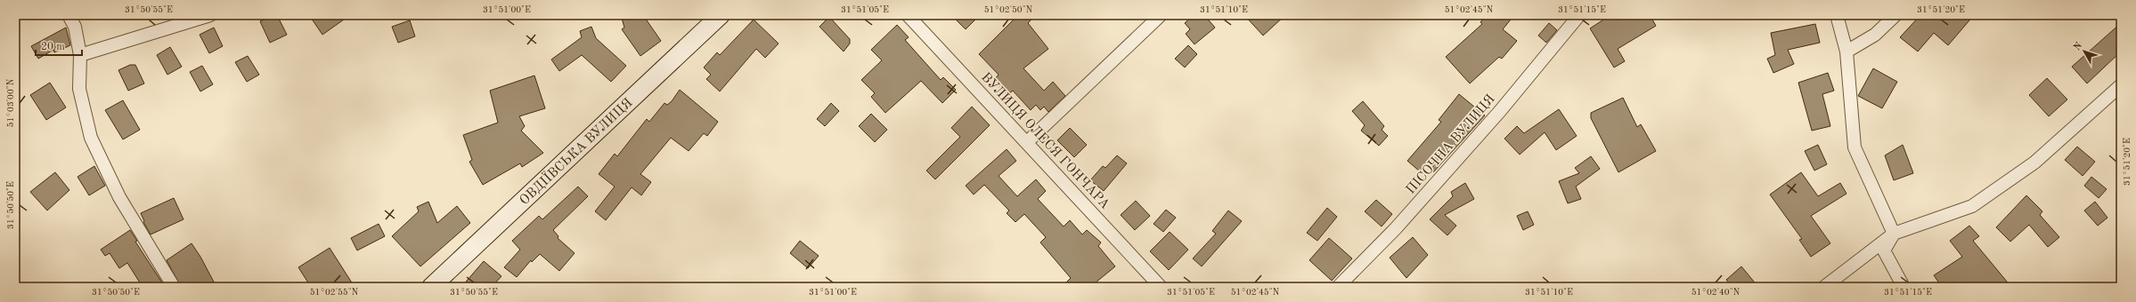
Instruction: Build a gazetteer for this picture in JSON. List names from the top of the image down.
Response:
{
  "streets": {
    "main road": ["ОВДІЇВСЬКА ВУЛИЦЯ"],
    "street": ["ВУЛИЦЯ ОЛЕСЯ ГОНЧАРА", "ПІСОЧНА ВУЛИЦЯ"]
  },
  "scale_bar": "20 m",
  "north": "top left",
  "coordinates": [
    "31°50'55\"E",
    "31°51'00\"E",
    "31°51'05\"E",
    "51°02'50\"N",
    "31°51'10\"E",
    "51°02'45\"N",
    "31°51'15\"E",
    "31°51'20\"E",
    "51°03'00\"N",
    "31°50'50\"E",
    "51°02'55\"N",
    "51°02'40\"N"
  ]
}
